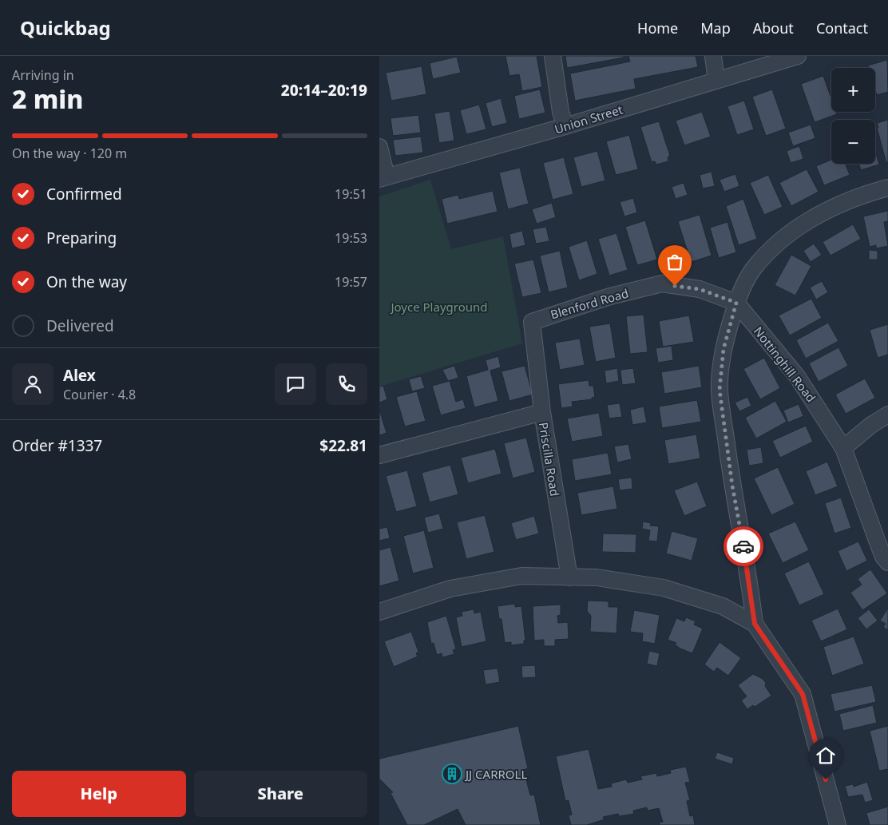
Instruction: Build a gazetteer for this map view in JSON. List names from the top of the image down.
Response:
{
  "streets": {
    "street": [
      "Union Street",
      "Blenford Road",
      "Nottinghill Road",
      "Priscilla Road"
    ]
  },
  "crossings": [
    ["Blenford Road", "Nottinghill Road"],
    ["Blenford Road", "Priscilla Road"]
  ],
  "parks": ["Joyce Playground"],
  "places": {
    "building": ["JJ CARROLL"]
  },
  "page": {
    "header": "Quickbag",
    "nav": [
      "Home",
      "Map",
      "About",
      "Contact"
    ],
    "heading": ["2 min", "Arriving in", "20:14–20:19"],
    "panel": [
      "Alex",
      "Courier · 4.8",
      "Order #1337",
      "$22.81"
    ],
    "map_buttons": ["+", "−"],
    "bar": "On the way · 120 m",
    "list": [
      ["Confirmed", "19:51"],
      ["Preparing", "19:53"],
      ["On the way", "19:57"],
      "Delivered"
    ],
    "buttons": ["Help", "Share"]
  }
}
